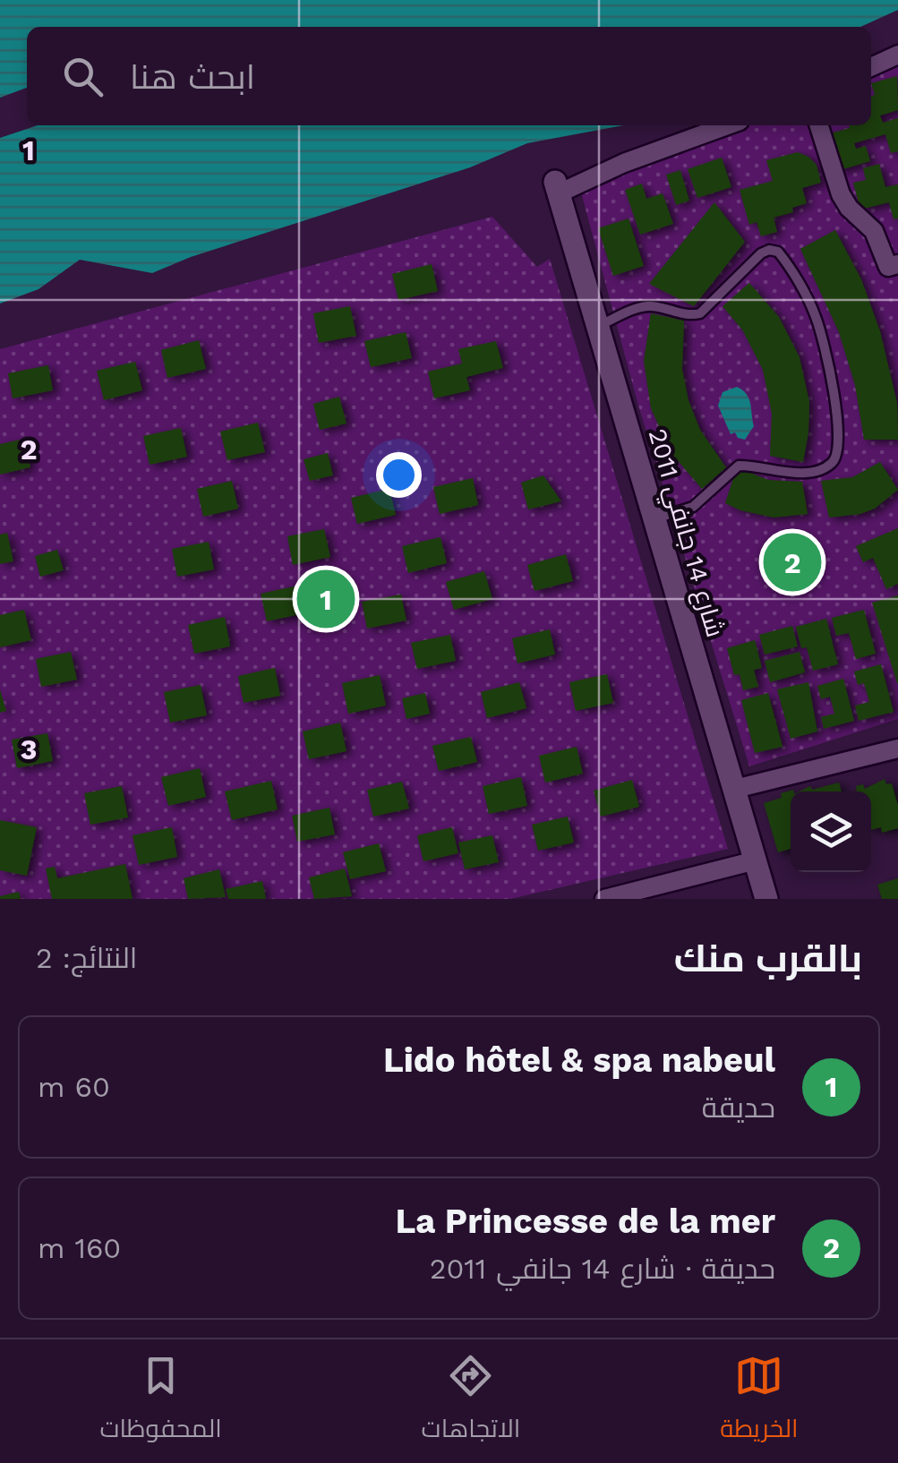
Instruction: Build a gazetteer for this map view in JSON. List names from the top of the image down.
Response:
{
  "streets": {
    "street": ["شارع 14 جانفي 2011"]
  },
  "page": {
    "search": "ابحث هنا",
    "pins": ["2", "1"],
    "heading": ["بالقرب منك", "النتائج: 2"],
    "list": [
      {
        "mark": "1",
        "name": "Lido hôtel & spa nabeul",
        "note": "حديقة",
        "value": "60 m"
      },
      {
        "mark": "2",
        "name": "La Princesse de la mer",
        "note": "حديقة · شارع 14 جانفي 2011",
        "value": "160 m"
      }
    ],
    "nav": ["الخريطة", "الاتجاهات", "المحفوظات"]
  },
  "grid": {
    "rows": ["1", "2", "3"]
  }
}
